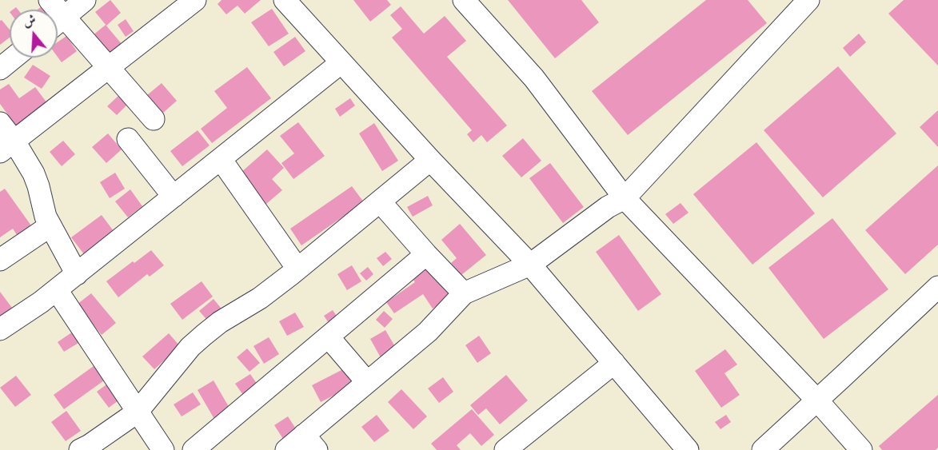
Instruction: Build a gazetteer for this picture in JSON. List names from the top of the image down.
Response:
{
  "north": "top"
}
